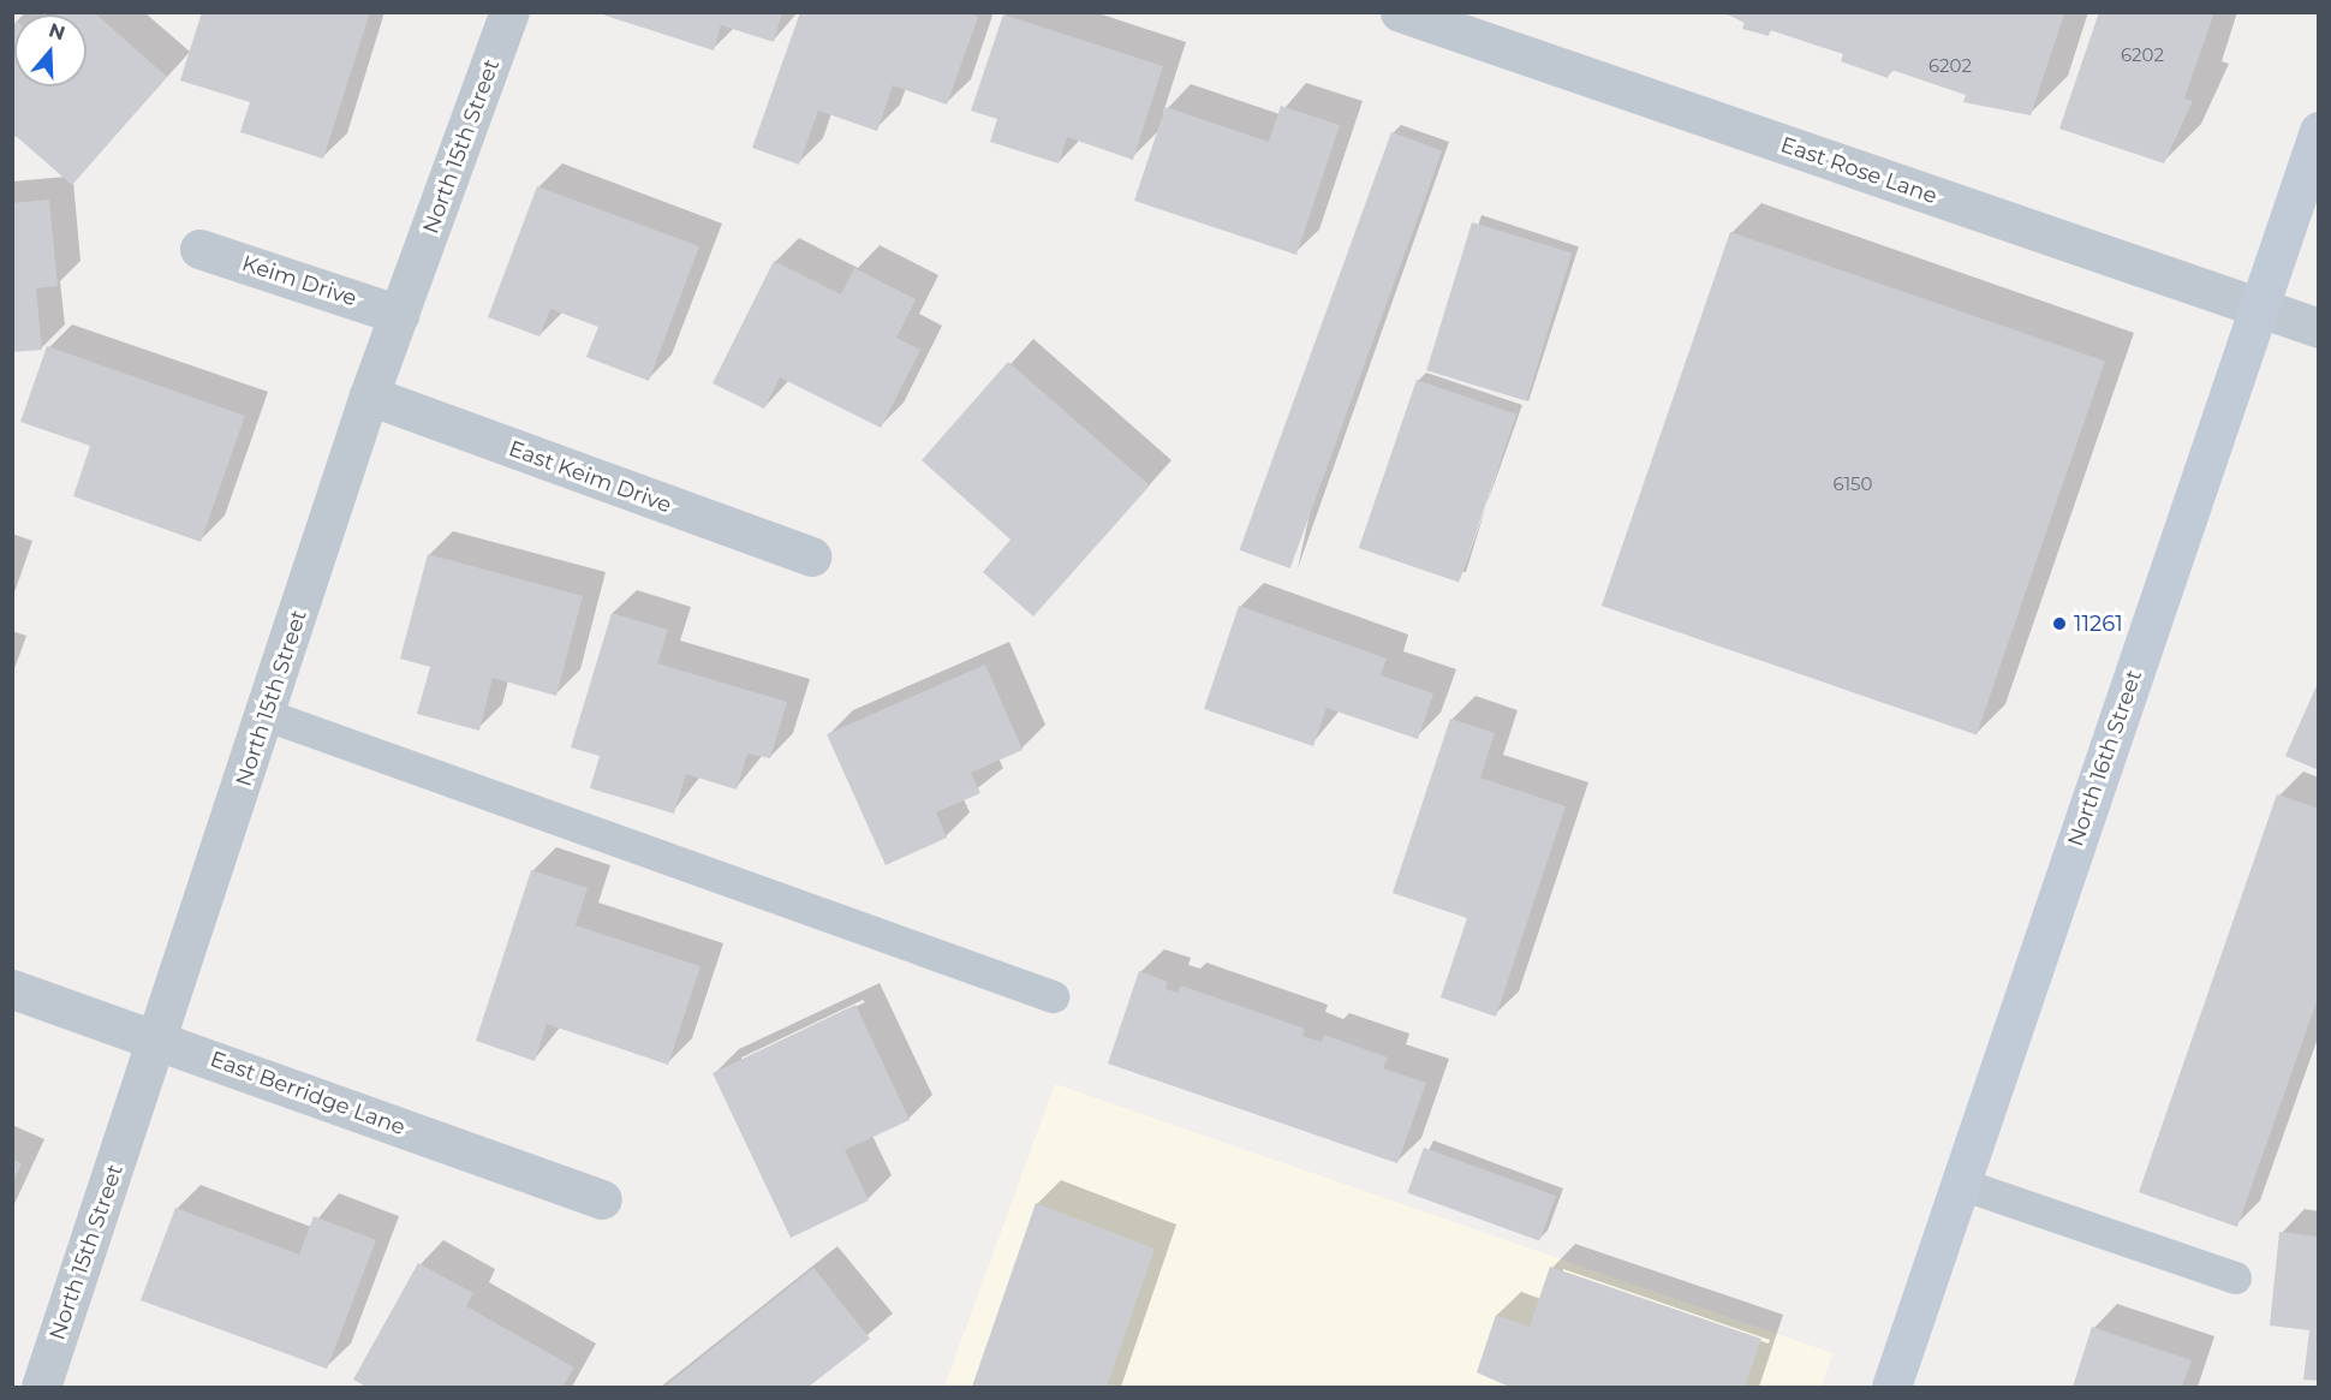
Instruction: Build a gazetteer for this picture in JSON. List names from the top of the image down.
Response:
{
  "streets": {
    "main road": ["North 16th Street"],
    "street": [
      "North 15th Street",
      "East Rose Lane",
      "Keim Drive",
      "East Keim Drive",
      "East Berridge Lane"
    ]
  },
  "crossings": [
    ["North 15th Street", "Keim Drive"],
    ["North 15th Street", "East Keim Drive"],
    ["North 15th Street", "East Berridge Lane"],
    ["East Rose Lane", "North 16th Street"]
  ],
  "places": ["11261"],
  "house_numbers": ["6202", "6202", "6150"],
  "north": "top"
}
